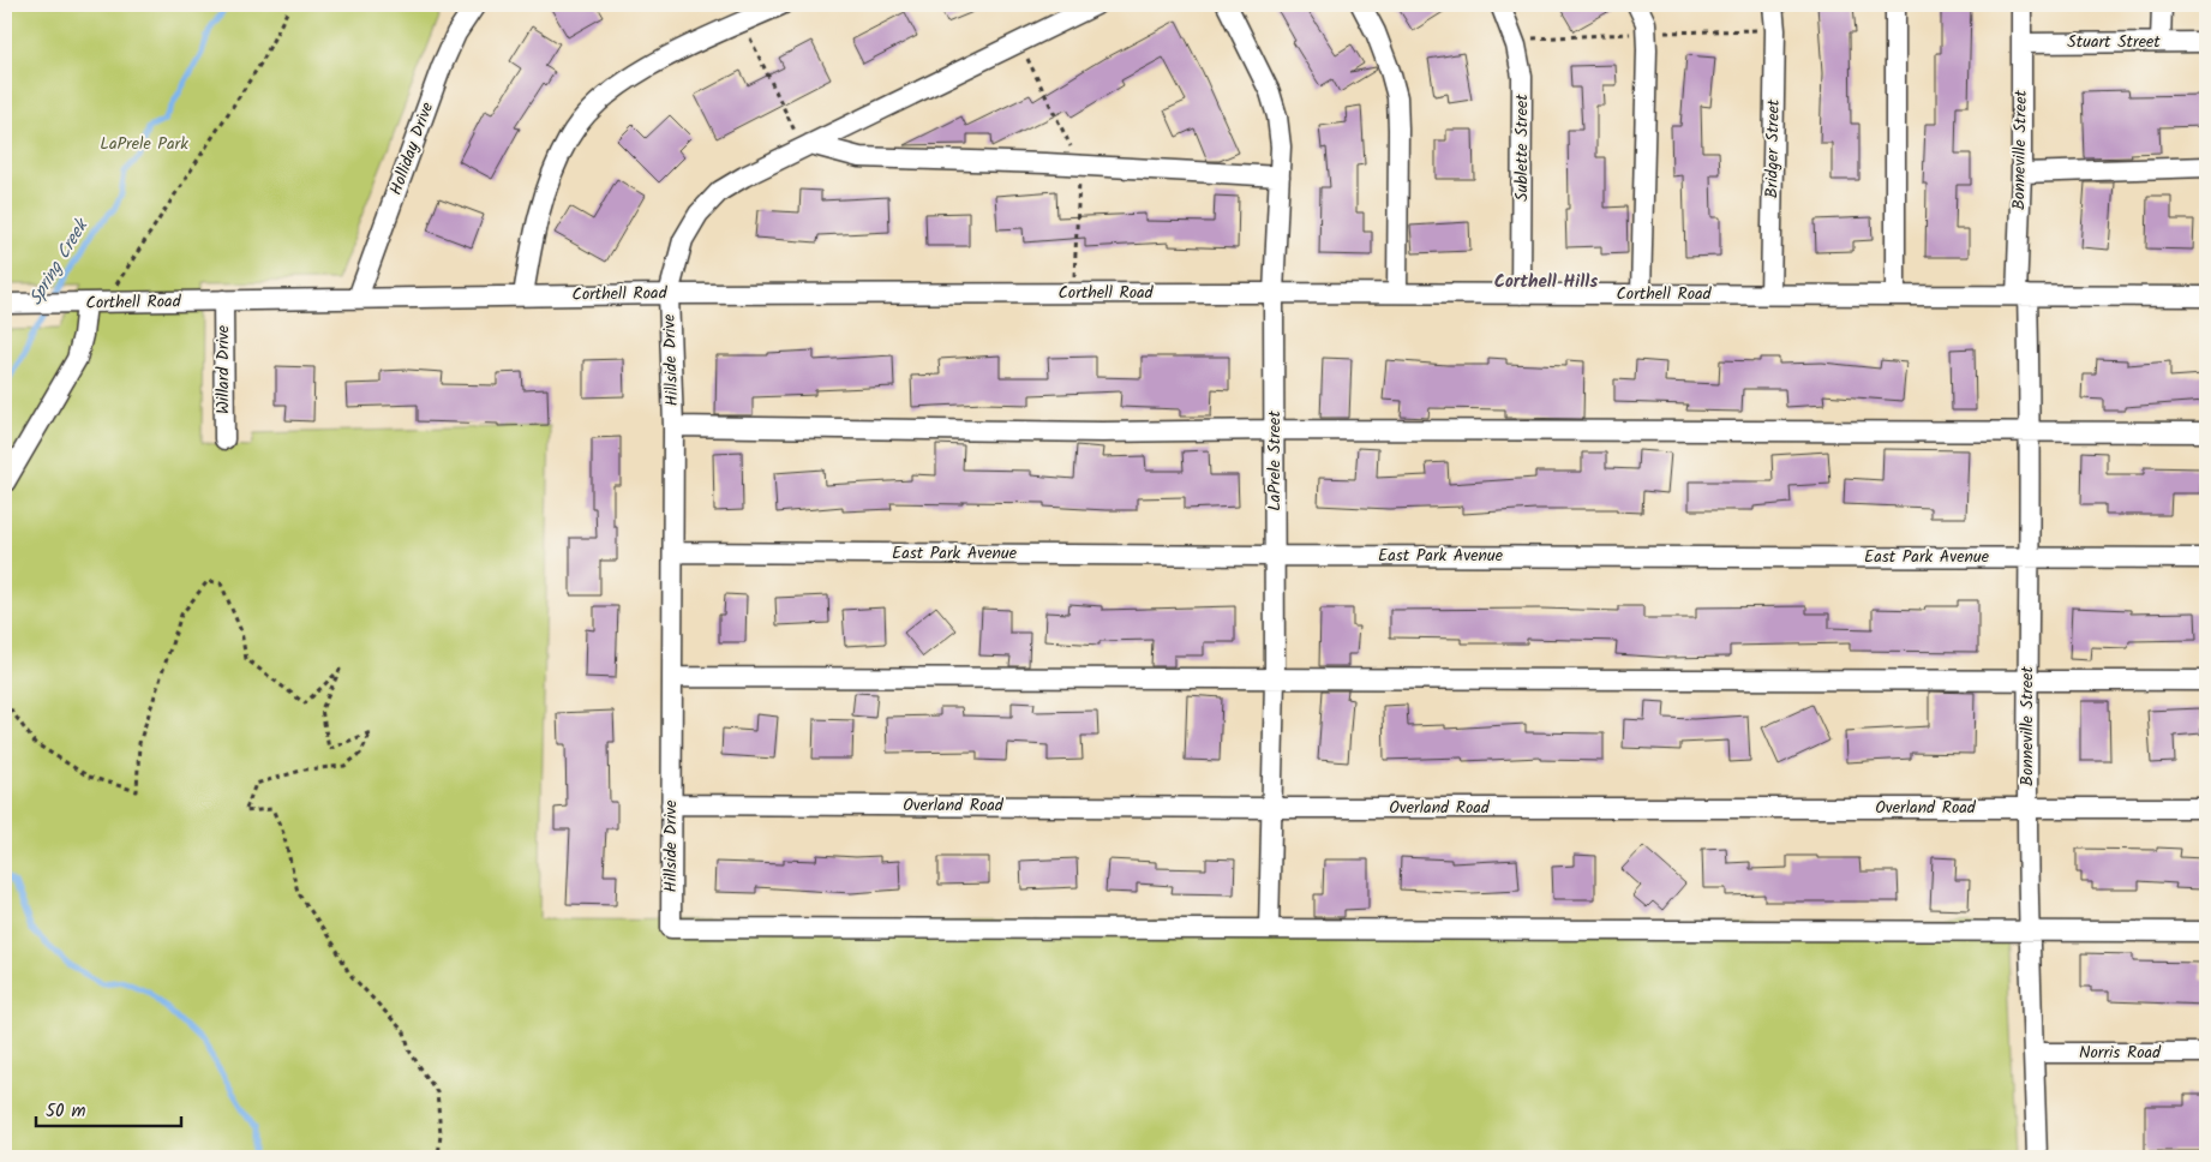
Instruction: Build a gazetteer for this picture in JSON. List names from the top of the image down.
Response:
{
  "streets": {
    "street": [
      "Stuart Street",
      "Sublette Street",
      "Holliday Drive",
      "Bridger Street",
      "Bonneville Street",
      "Corthell Road",
      "Hillside Drive",
      "Willard Drive",
      "LaPrele Street",
      "East Park Avenue",
      "Overland Road",
      "Norris Road"
    ]
  },
  "crossings": [
    ["Stuart Street", "Bonneville Street"],
    ["Sublette Street", "Corthell Road"],
    ["Holliday Drive", "Corthell Road"],
    ["Bridger Street", "Corthell Road"],
    ["Bonneville Street", "Corthell Road"],
    ["Bonneville Street", "East Park Avenue"],
    ["Bonneville Street", "Overland Road"],
    ["Bonneville Street", "Norris Road"],
    ["Corthell Road", "Hillside Drive"],
    ["Corthell Road", "Willard Drive"],
    ["Corthell Road", "LaPrele Street"],
    ["Hillside Drive", "LaPrele Street"],
    ["Hillside Drive", "East Park Avenue"],
    ["Hillside Drive", "Overland Road"],
    ["LaPrele Street", "East Park Avenue"],
    ["LaPrele Street", "Overland Road"]
  ],
  "districts": ["Corthell Hills"],
  "water": ["Spring Creek"],
  "parks": ["LaPrele Park"],
  "scale_bar": "50 m"
}
